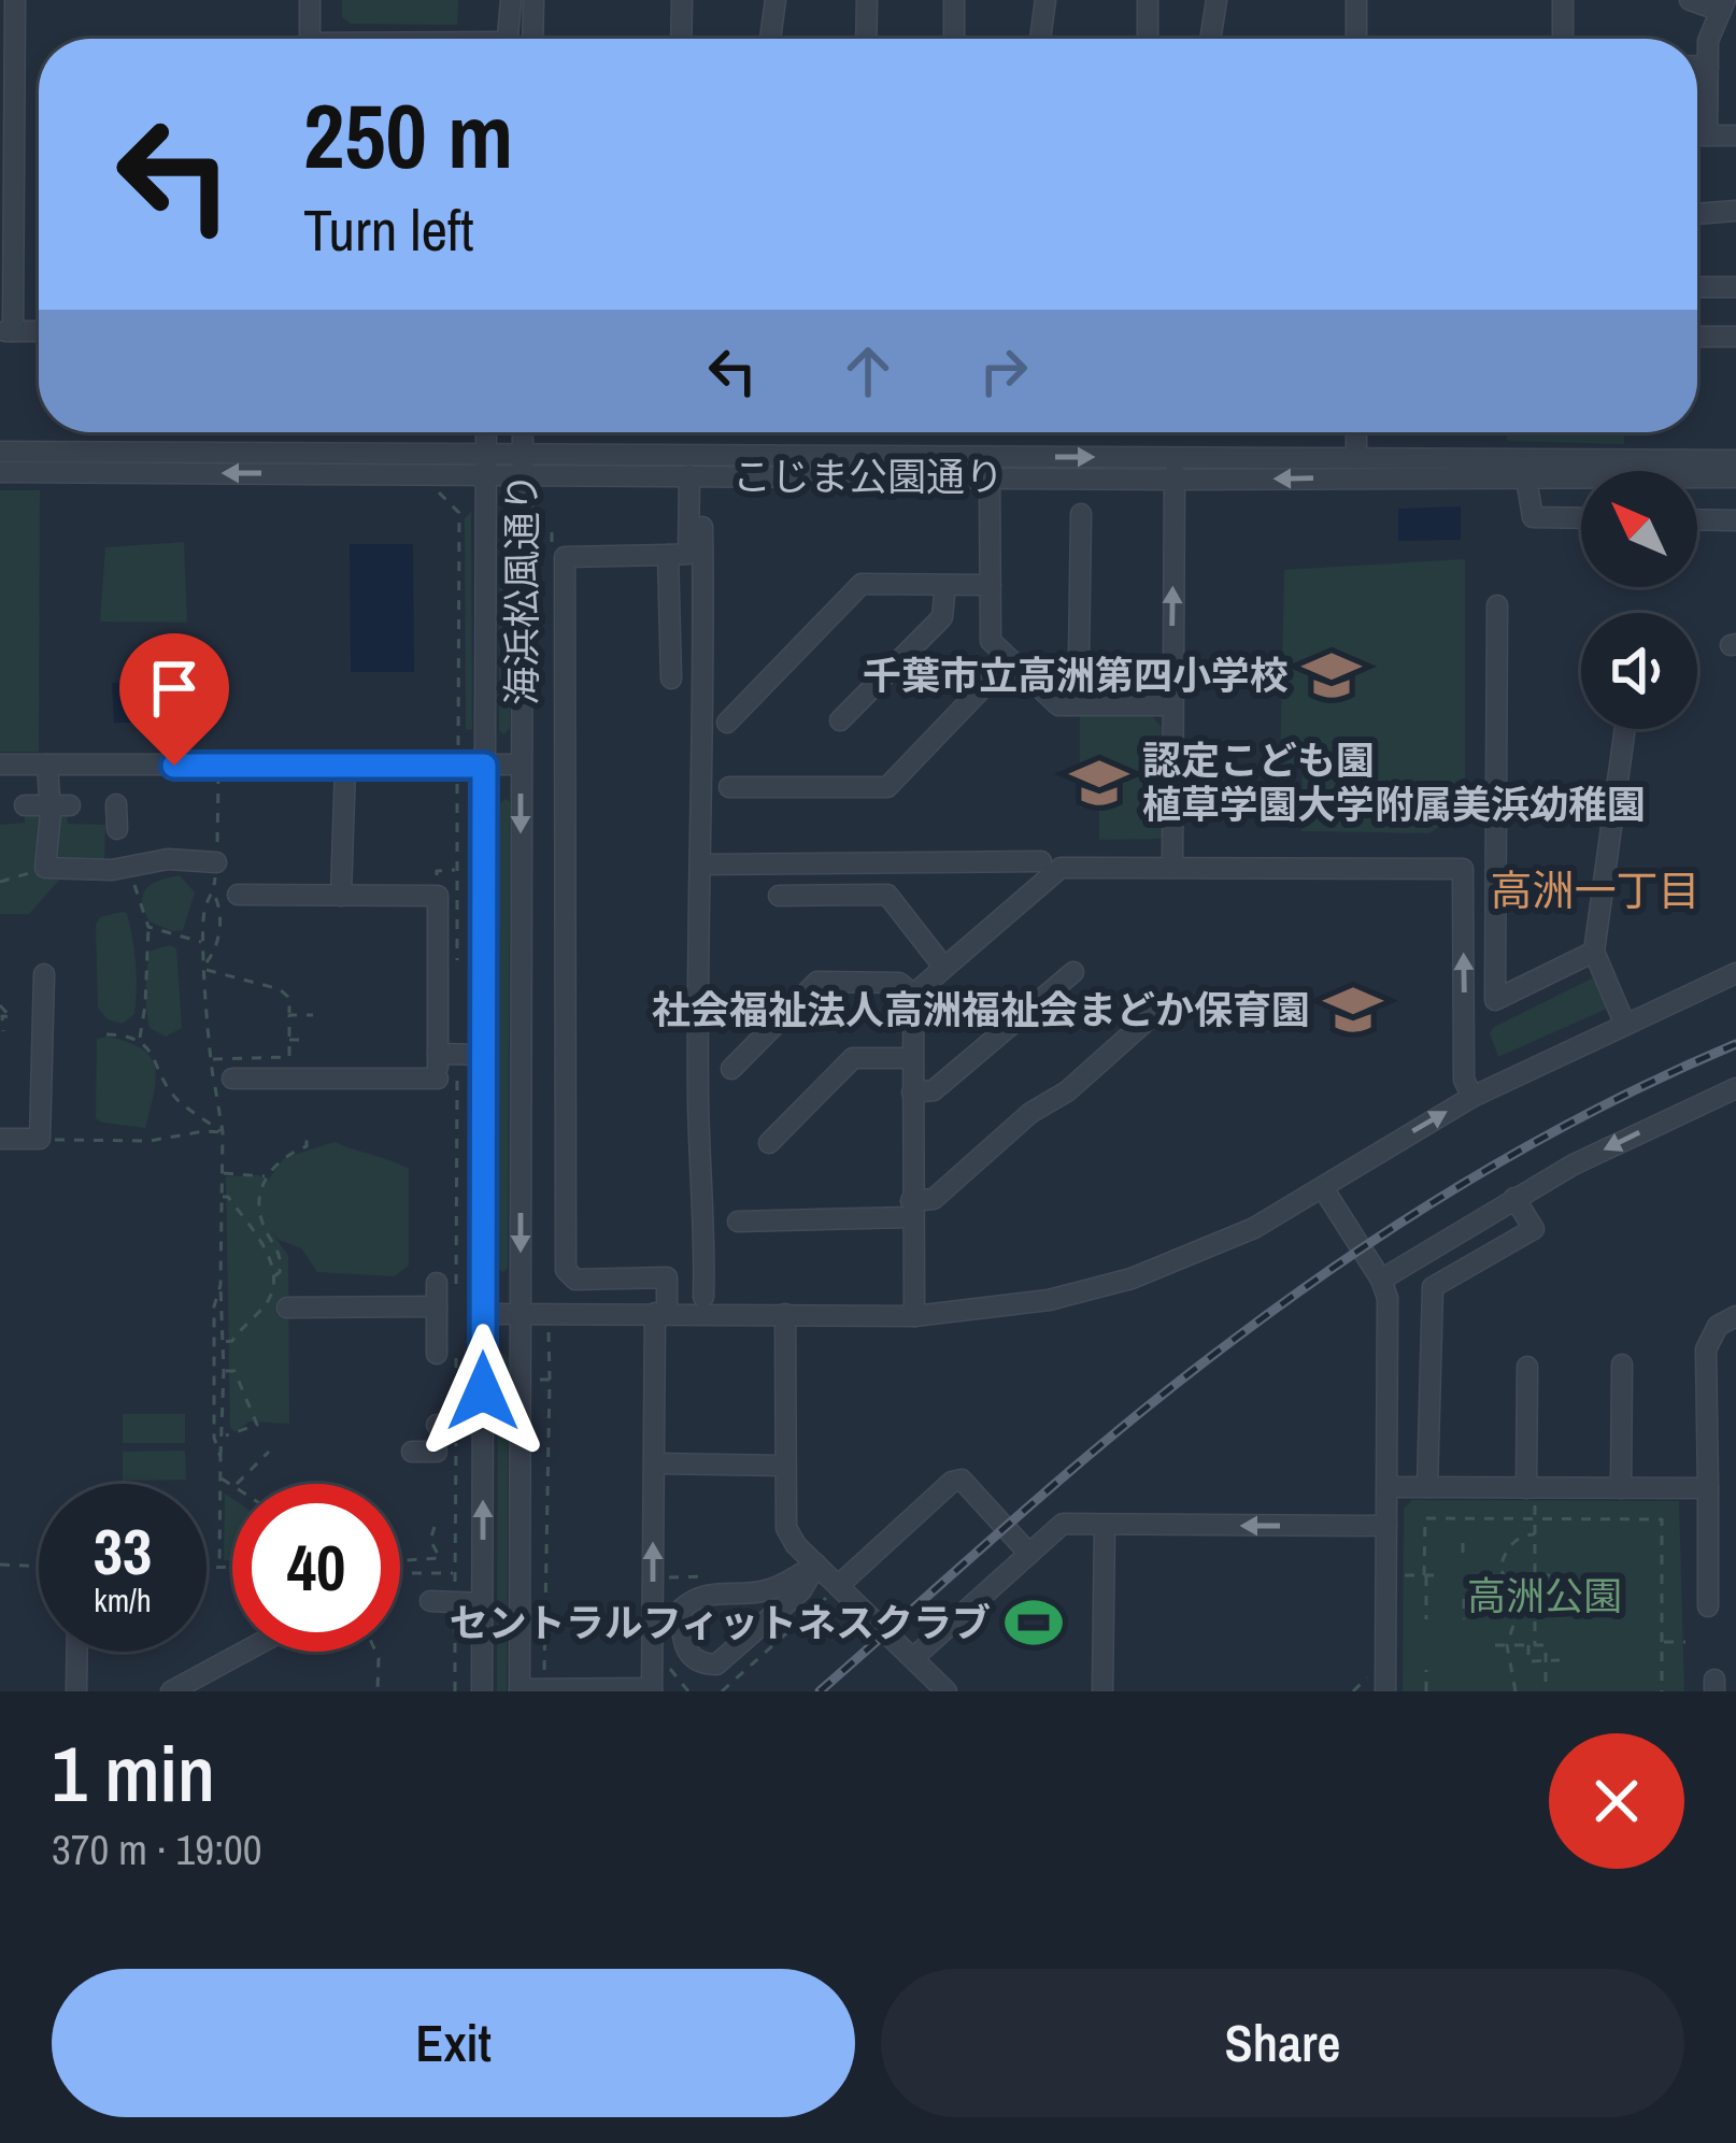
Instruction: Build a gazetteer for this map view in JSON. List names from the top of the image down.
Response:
{
  "streets": {
    "street": ["こじま公園通り", "海浜松風通り"]
  },
  "crossings": [
    ["こじま公園通り", "海浜松風通り"]
  ],
  "districts": ["高洲一丁目"],
  "parks": ["高洲公園"],
  "places": {
    "school or university": ["千葉市立高洲第四小学校", "認定こども園 植草学園大学附属美浜幼稚園", "社会福祉法人高洲福祉会まどか保育園"],
    "sports": ["セントラルフィットネスクラブ"]
  },
  "north": "top left",
  "page": {
    "turn": ["250 m", "Turn left"],
    "speed": "33 km/h",
    "limit": "40",
    "heading": ["1 min", "370 m · 19:00"],
    "buttons": ["Exit", "Share"]
  }
}
